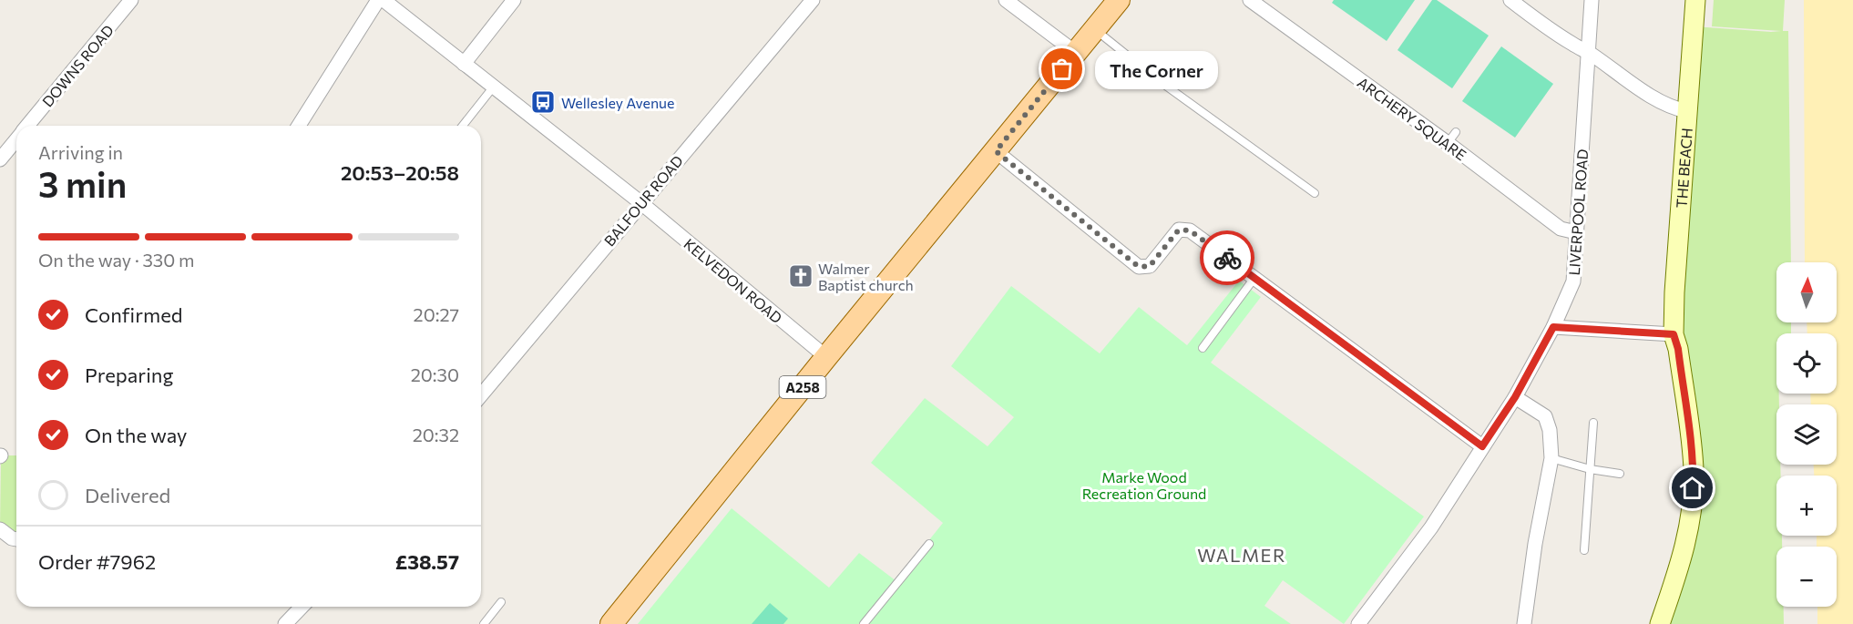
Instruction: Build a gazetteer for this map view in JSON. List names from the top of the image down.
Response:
{
  "streets": {
    "main road": ["A258"],
    "street": [
      "DOWNS ROAD",
      "ARCHERY SQUARE",
      "THE BEACH",
      "BALFOUR ROAD",
      "LIVERPOOL ROAD",
      "KELVEDON ROAD"
    ]
  },
  "crossings": [
    ["ARCHERY SQUARE", "LIVERPOOL ROAD"],
    ["BALFOUR ROAD", "KELVEDON ROAD"],
    ["KELVEDON ROAD", "A258"]
  ],
  "districts": ["WALMER"],
  "parks": ["Marke Wood Recreation Ground"],
  "places": {
    "other": ["The Corner"],
    "bus stop": ["Wellesley Avenue"],
    "church": ["Walmer Baptist church"]
  },
  "north": "top",
  "page": {
    "bubble": "The Corner",
    "heading": ["3 min", "Arriving in", "20:53–20:58"],
    "panel": ["Order #7962", "£38.57"],
    "bar": "On the way · 330 m",
    "map_buttons": ["+", "−"],
    "list": [
      ["Confirmed", "20:27"],
      ["Preparing", "20:30"],
      ["On the way", "20:32"],
      "Delivered"
    ]
  }
}
